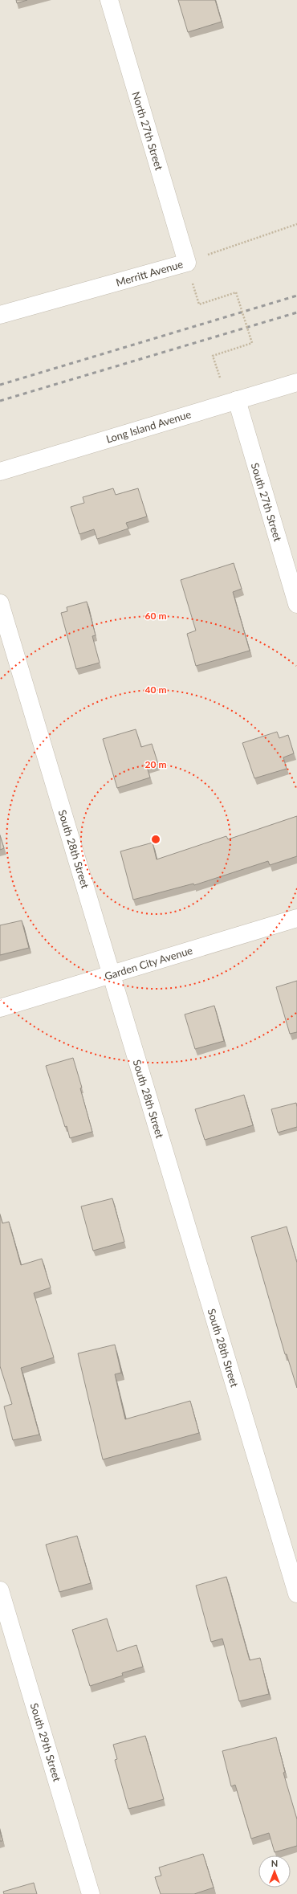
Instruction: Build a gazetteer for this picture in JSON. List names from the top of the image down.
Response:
{
  "streets": {
    "street": [
      "North 27th Street",
      "Merritt Avenue",
      "Long Island Avenue",
      "South 27th Street",
      "South 28th Street",
      "Garden City Avenue",
      "South 29th Street"
    ]
  },
  "crossings": [
    ["North 27th Street", "Merritt Avenue"],
    ["Long Island Avenue", "South 27th Street"],
    ["South 28th Street", "Garden City Avenue"]
  ],
  "north": "top",
  "rings": ["60 m", "40 m", "20 m"]
}
